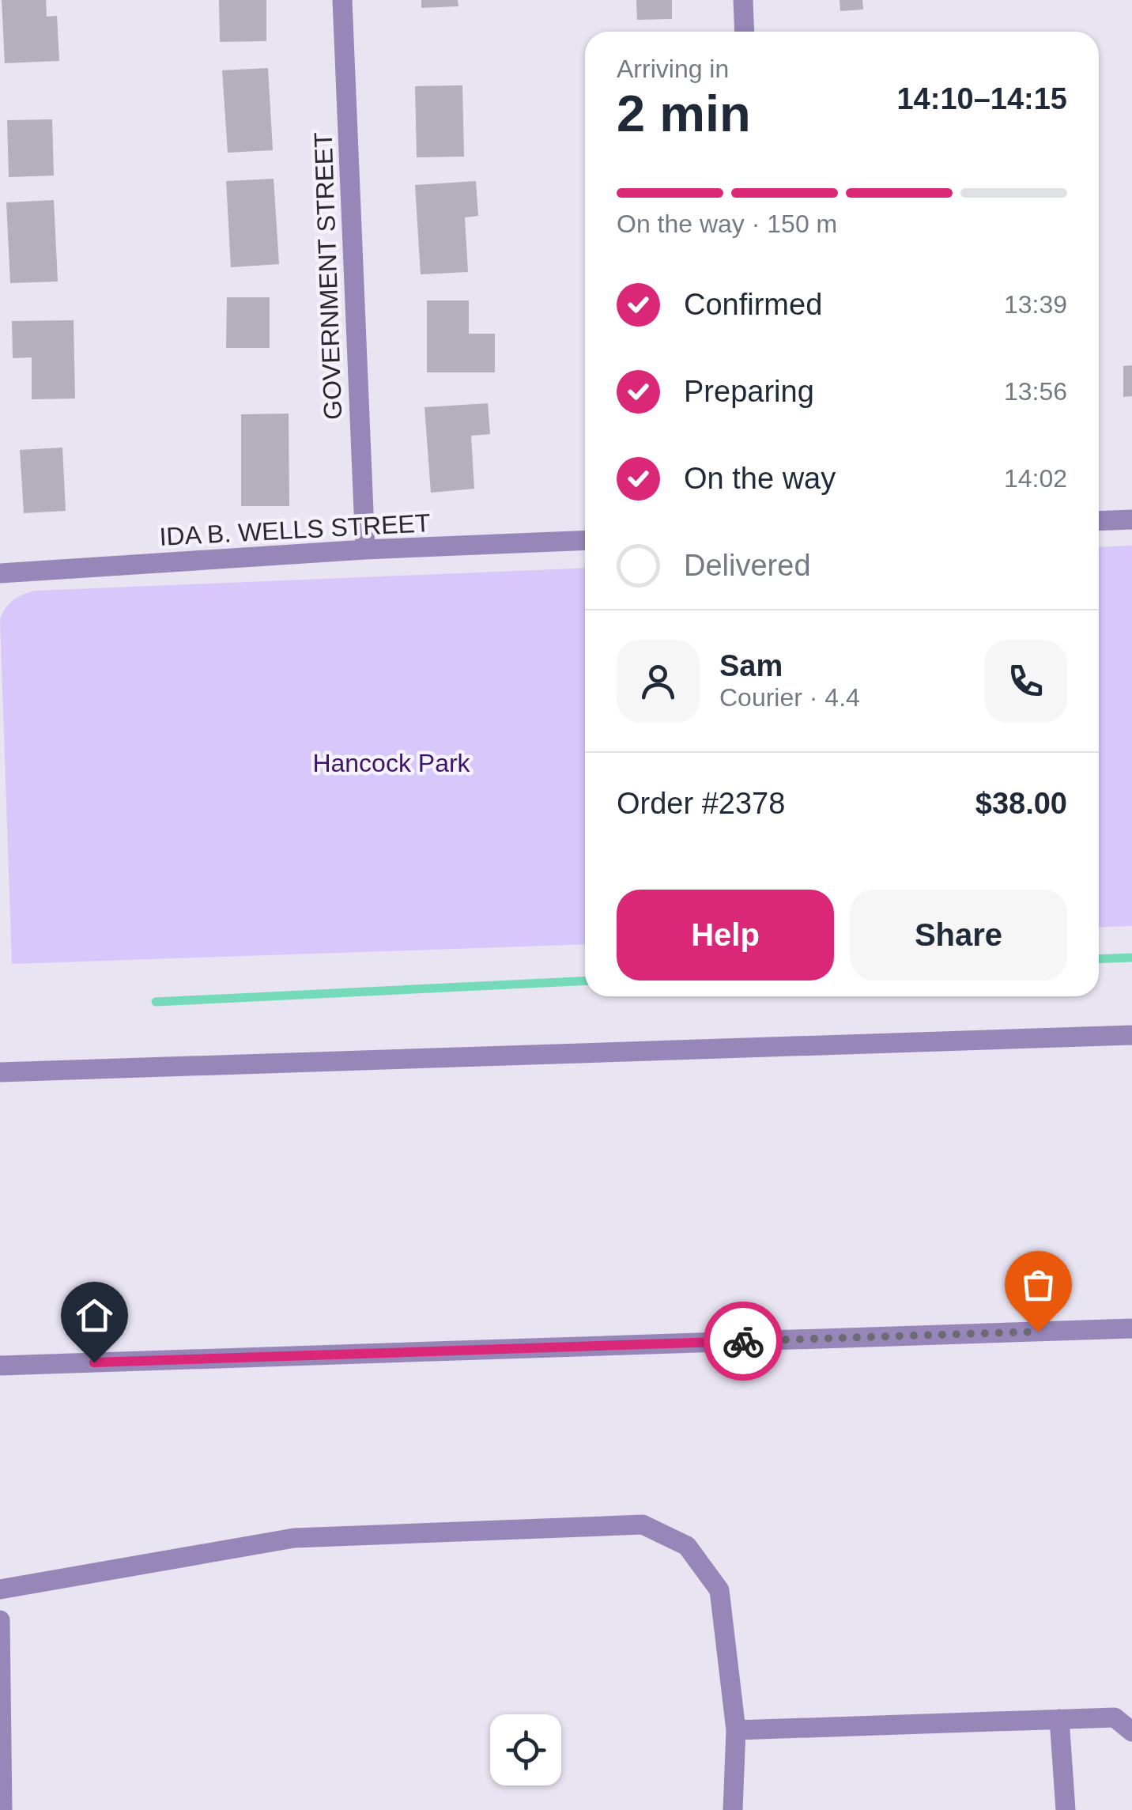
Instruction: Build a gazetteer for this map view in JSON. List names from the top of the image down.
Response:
{
  "streets": {
    "street": ["GOVERNMENT STREET", "IDA B. WELLS STREET"]
  },
  "crossings": [
    ["GOVERNMENT STREET", "IDA B. WELLS STREET"]
  ],
  "parks": ["Hancock Park"],
  "page": {
    "heading": ["2 min", "Arriving in", "14:10–14:15"],
    "panel": [
      "Sam",
      "Courier · 4.4",
      "Order #2378",
      "$38.00"
    ],
    "bar": "On the way · 150 m",
    "list": [
      ["Confirmed", "13:39"],
      ["Preparing", "13:56"],
      ["On the way", "14:02"],
      "Delivered"
    ],
    "buttons": ["Help", "Share"]
  }
}
